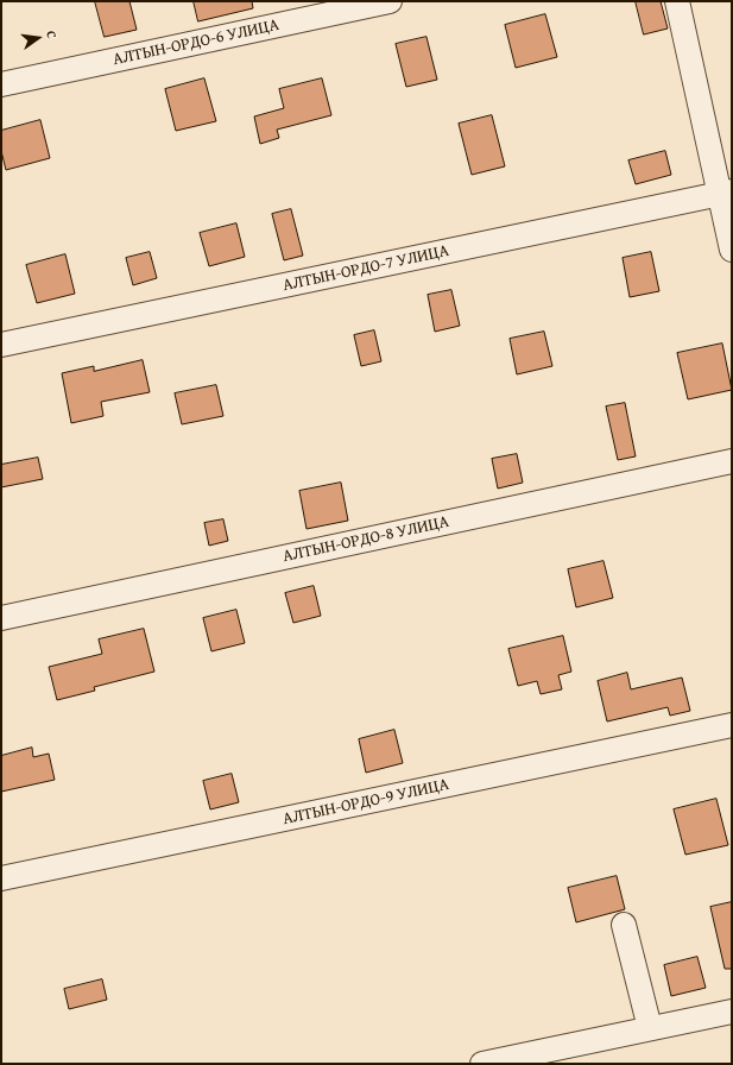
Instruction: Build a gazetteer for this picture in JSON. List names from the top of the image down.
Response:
{
  "streets": {
    "street": [
      "АЛТЫН-ОРДО-6 УЛИЦА",
      "АЛТЫН-ОРДО-7 УЛИЦА",
      "АЛТЫН-ОРДО-8 УЛИЦА",
      "АЛТЫН-ОРДО-9 УЛИЦА"
    ]
  },
  "north": "right"
}
